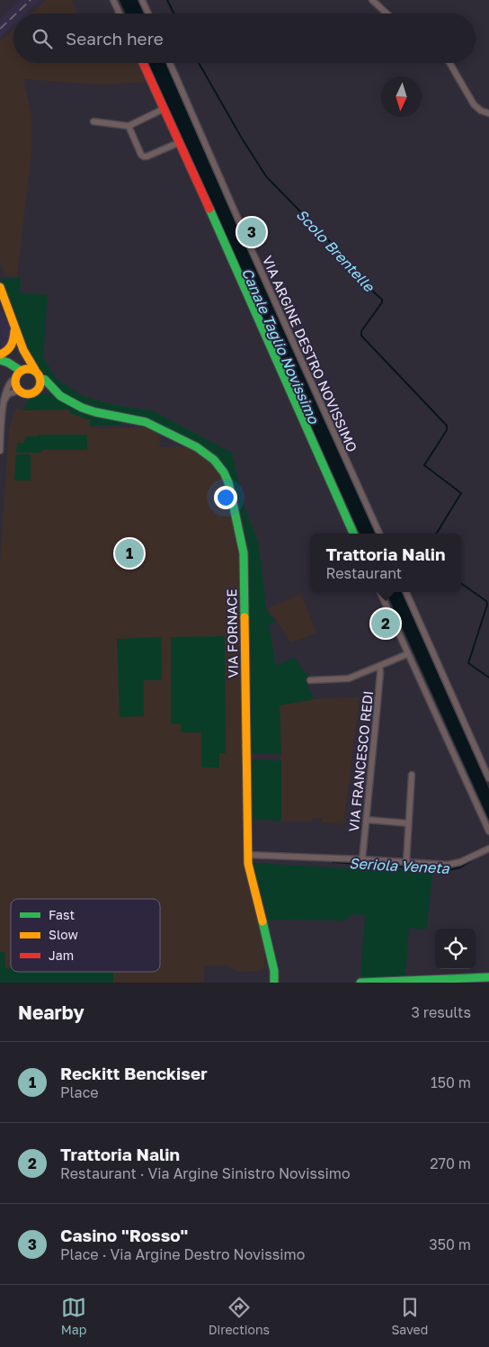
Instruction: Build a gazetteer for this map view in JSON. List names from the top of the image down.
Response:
{
  "streets": {
    "street": ["VIA ARGINE DESTRO NOVISSIMO", "VIA FORNACE", "VIA FRANCESCO REDI"]
  },
  "water": ["Scolo Brentelle", "Canale Taglio Novissimo", "Seriola Veneta"],
  "legend": ["Fast", "Slow", "Jam"],
  "north": "bottom",
  "page": {
    "search": "Search here",
    "pins": ["3", "1", "2"],
    "popup": ["Trattoria Nalin", "Restaurant"],
    "heading": ["Nearby", "3 results"],
    "list": [
      {
        "mark": "1",
        "name": "Reckitt Benckiser",
        "note": "Place",
        "value": "150 m"
      },
      {
        "mark": "2",
        "name": "Trattoria Nalin",
        "note": "Restaurant · Via Argine Sinistro Novissimo",
        "value": "270 m"
      },
      {
        "mark": "3",
        "name": "Casino \"Rosso\"",
        "note": "Place · Via Argine Destro Novissimo",
        "value": "350 m"
      }
    ],
    "nav": ["Map", "Directions", "Saved"]
  }
}
